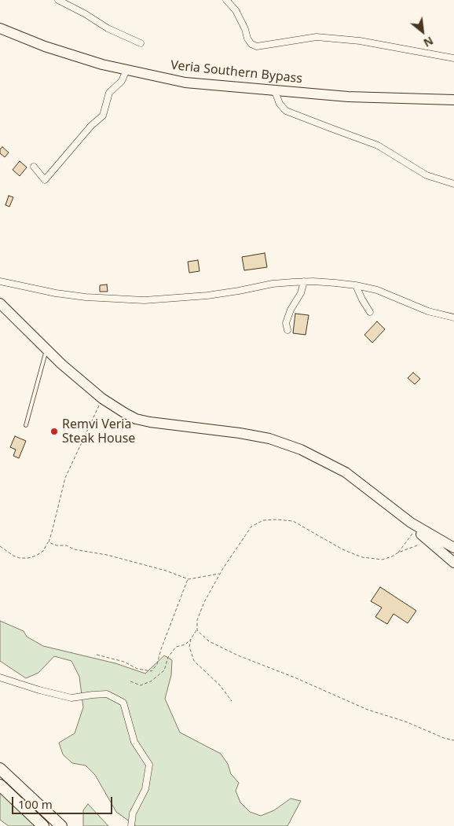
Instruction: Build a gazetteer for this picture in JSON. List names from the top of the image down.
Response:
{
  "streets": {
    "main road": ["Veria Southern Bypass"]
  },
  "places": ["Remvi Veria Steak House"],
  "scale_bar": "100 m",
  "north": "bottom right"
}
